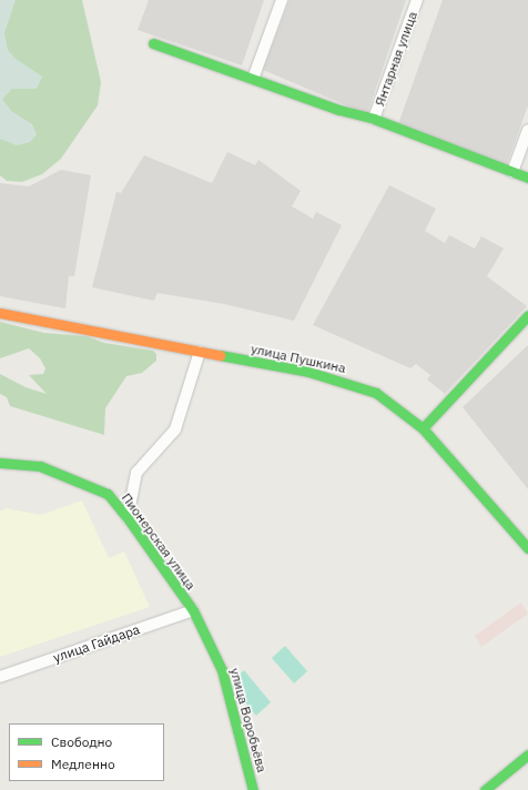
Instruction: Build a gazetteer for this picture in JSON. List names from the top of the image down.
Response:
{
  "streets": {
    "street": [
      "Янтарная улица",
      "улица Пушкина",
      "Пионерская улица",
      "улица Гайдара",
      "улица Воробьёва"
    ]
  },
  "crossings": [
    ["Пионерская улица", "улица Гайдара"],
    ["Пионерская улица", "улица Воробьёва"],
    ["улица Гайдара", "улица Воробьёва"]
  ],
  "legend": ["Свободно", "Медленно"]
}
